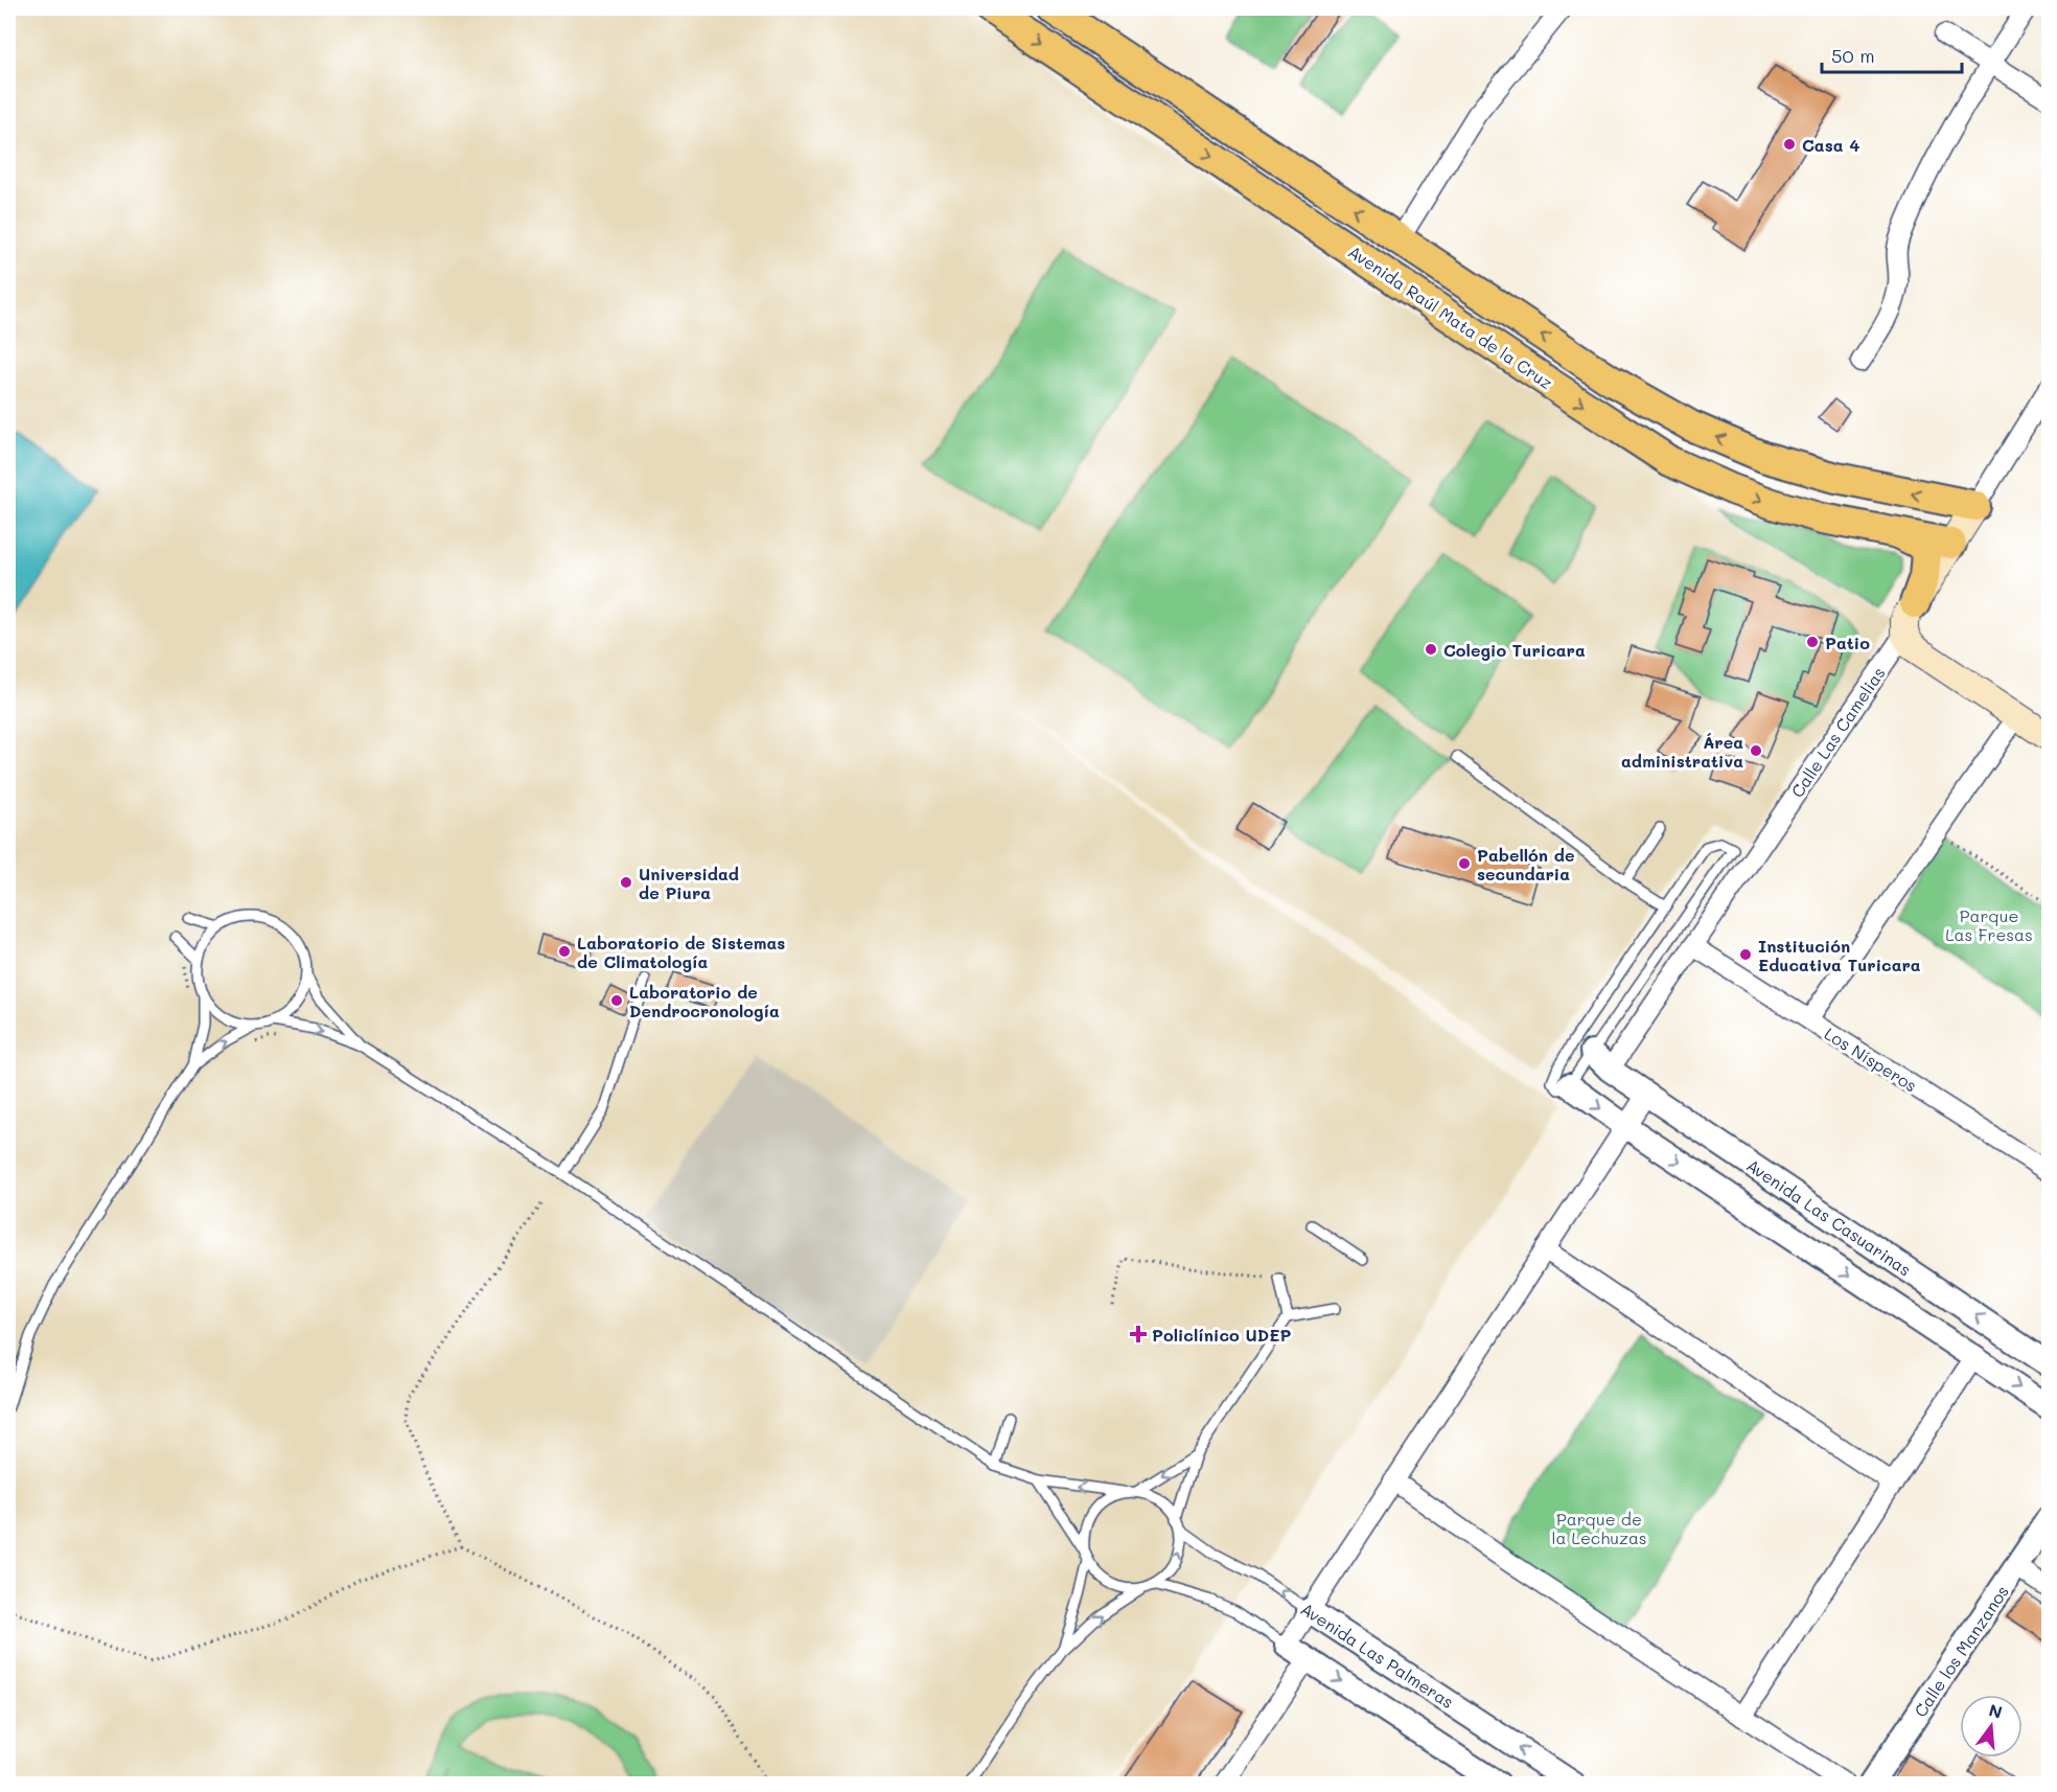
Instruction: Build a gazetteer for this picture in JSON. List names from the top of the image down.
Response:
{
  "streets": {
    "main road": ["Avenida Raúl Mata de la Cruz", "Calle Las Camelias"],
    "street": [
      "Los Nísperos",
      "Avenida Las Casuarinas",
      "Calle los Manzanos",
      "Avenida Las Palmeras"
    ]
  },
  "crossings": [
    ["Avenida Raúl Mata de la Cruz", "Calle Las Camelias"],
    ["Calle Las Camelias", "Los Nísperos"],
    ["Calle Las Camelias", "Avenida Las Casuarinas"]
  ],
  "parks": ["Parque Las Fresas", "Parque de la Lechuzas"],
  "places": {
    "other": [
      "Casa 4",
      "Patio",
      "Colegio Turicara",
      "Área administrativa",
      "Pabellón de secundaria",
      "Universidad de Piura",
      "Laboratorio de Sistemas de Climatología",
      "Institución Educativa Turicara",
      "Laboratorio de Dendrocronología"
    ],
    "health": ["Policlínico UDEP"]
  },
  "scale_bar": "50 m",
  "north": "top"
}
